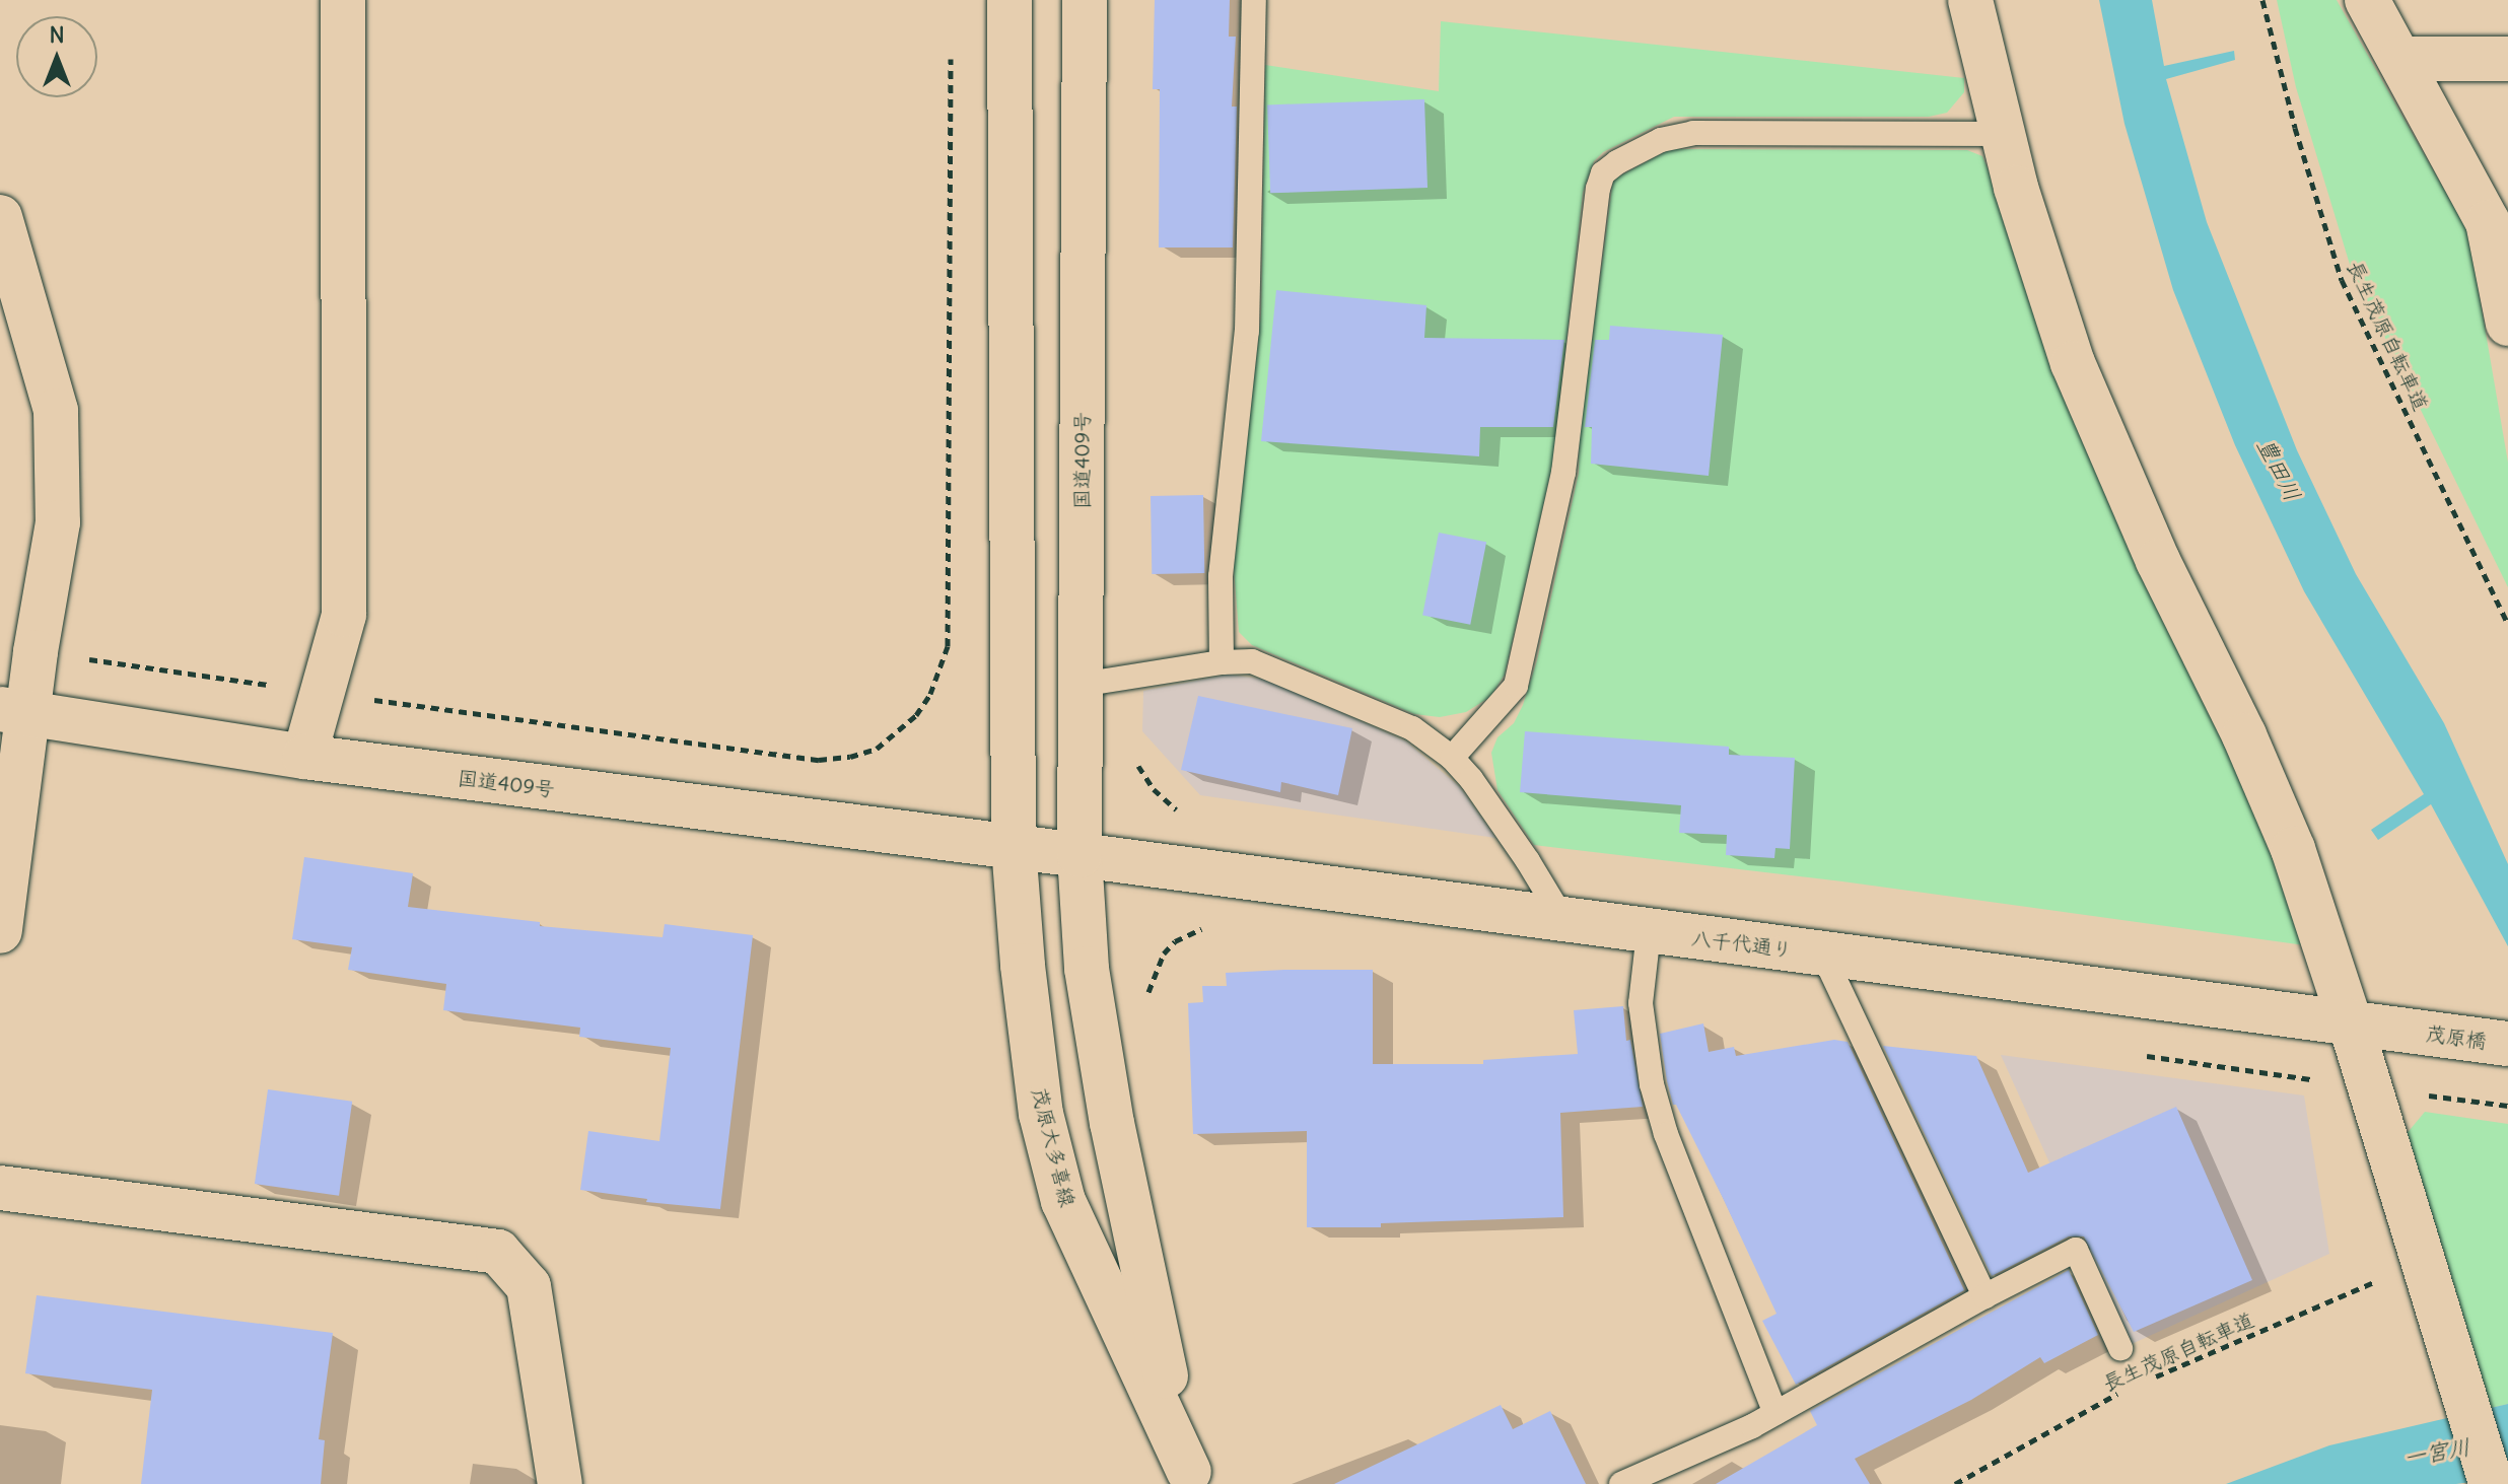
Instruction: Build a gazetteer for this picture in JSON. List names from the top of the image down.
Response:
{
  "streets": {
    "main road": [
      "国道409号",
      "八千代通り",
      "茂原橋",
      "茂原大多喜線"
    ],
    "path": ["長生茂原自転車道"]
  },
  "crossings": [
    ["国道409号", "八千代通り"],
    ["国道409号", "茂原大多喜線"],
    ["八千代通り", "茂原橋"],
    ["八千代通り", "茂原大多喜線"]
  ],
  "water": ["豊田川", "一宮川"],
  "north": "top"
}
